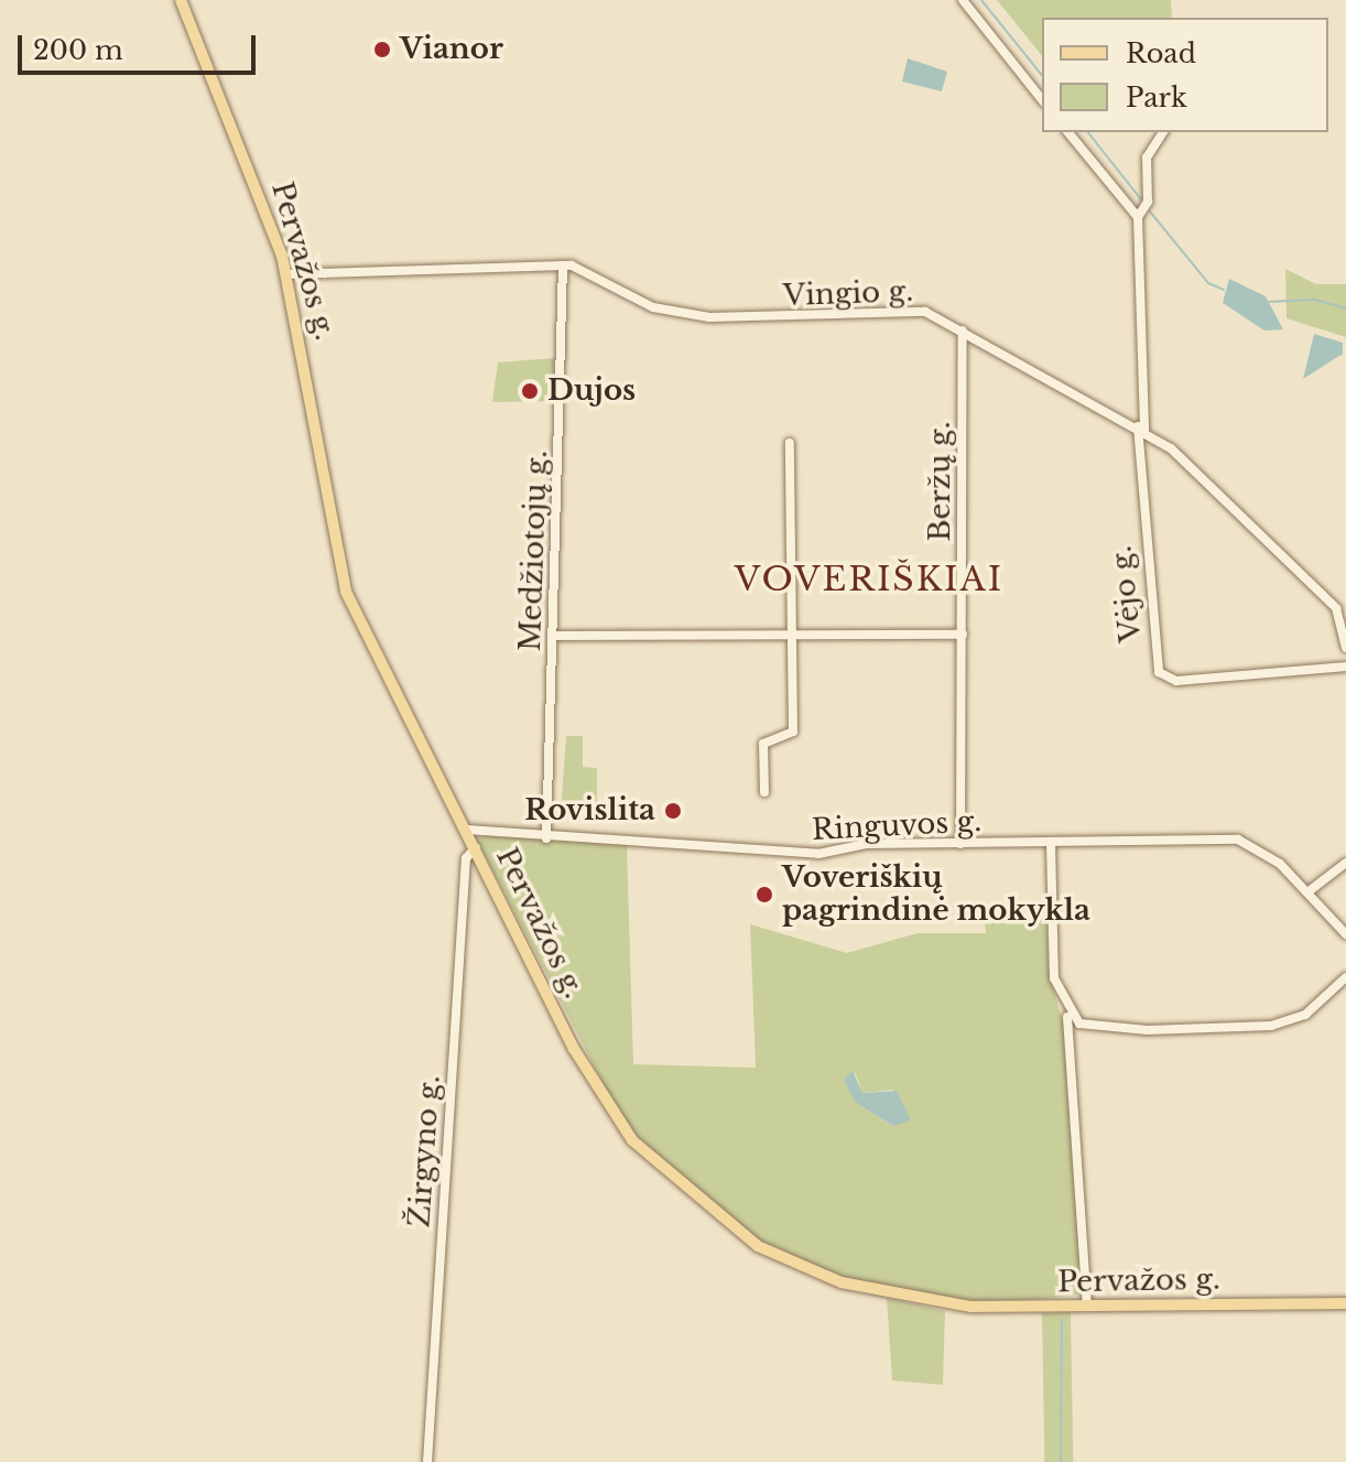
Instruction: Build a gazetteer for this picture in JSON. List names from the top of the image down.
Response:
{
  "streets": {
    "main road": ["Pervažos g."],
    "street": [
      "Vingio g.",
      "Beržų g.",
      "Medžiotojų g.",
      "Vėjo g.",
      "Ringuvos g.",
      "Žirgyno g."
    ]
  },
  "crossings": [
    ["Pervažos g.", "Vingio g."],
    ["Pervažos g.", "Ringuvos g."],
    ["Pervažos g.", "Žirgyno g."],
    ["Vingio g.", "Beržų g."],
    ["Vingio g.", "Medžiotojų g."],
    ["Vingio g.", "Vėjo g."],
    ["Beržų g.", "Ringuvos g."],
    ["Medžiotojų g.", "Ringuvos g."]
  ],
  "districts": ["VOVERIŠKIAI"],
  "places": [
    "Vianor",
    "Dujos",
    "Rovislita",
    "Voveriškių pagrindinė mokykla"
  ],
  "legend": ["Road", "Park"],
  "scale_bar": "200 m"
}
